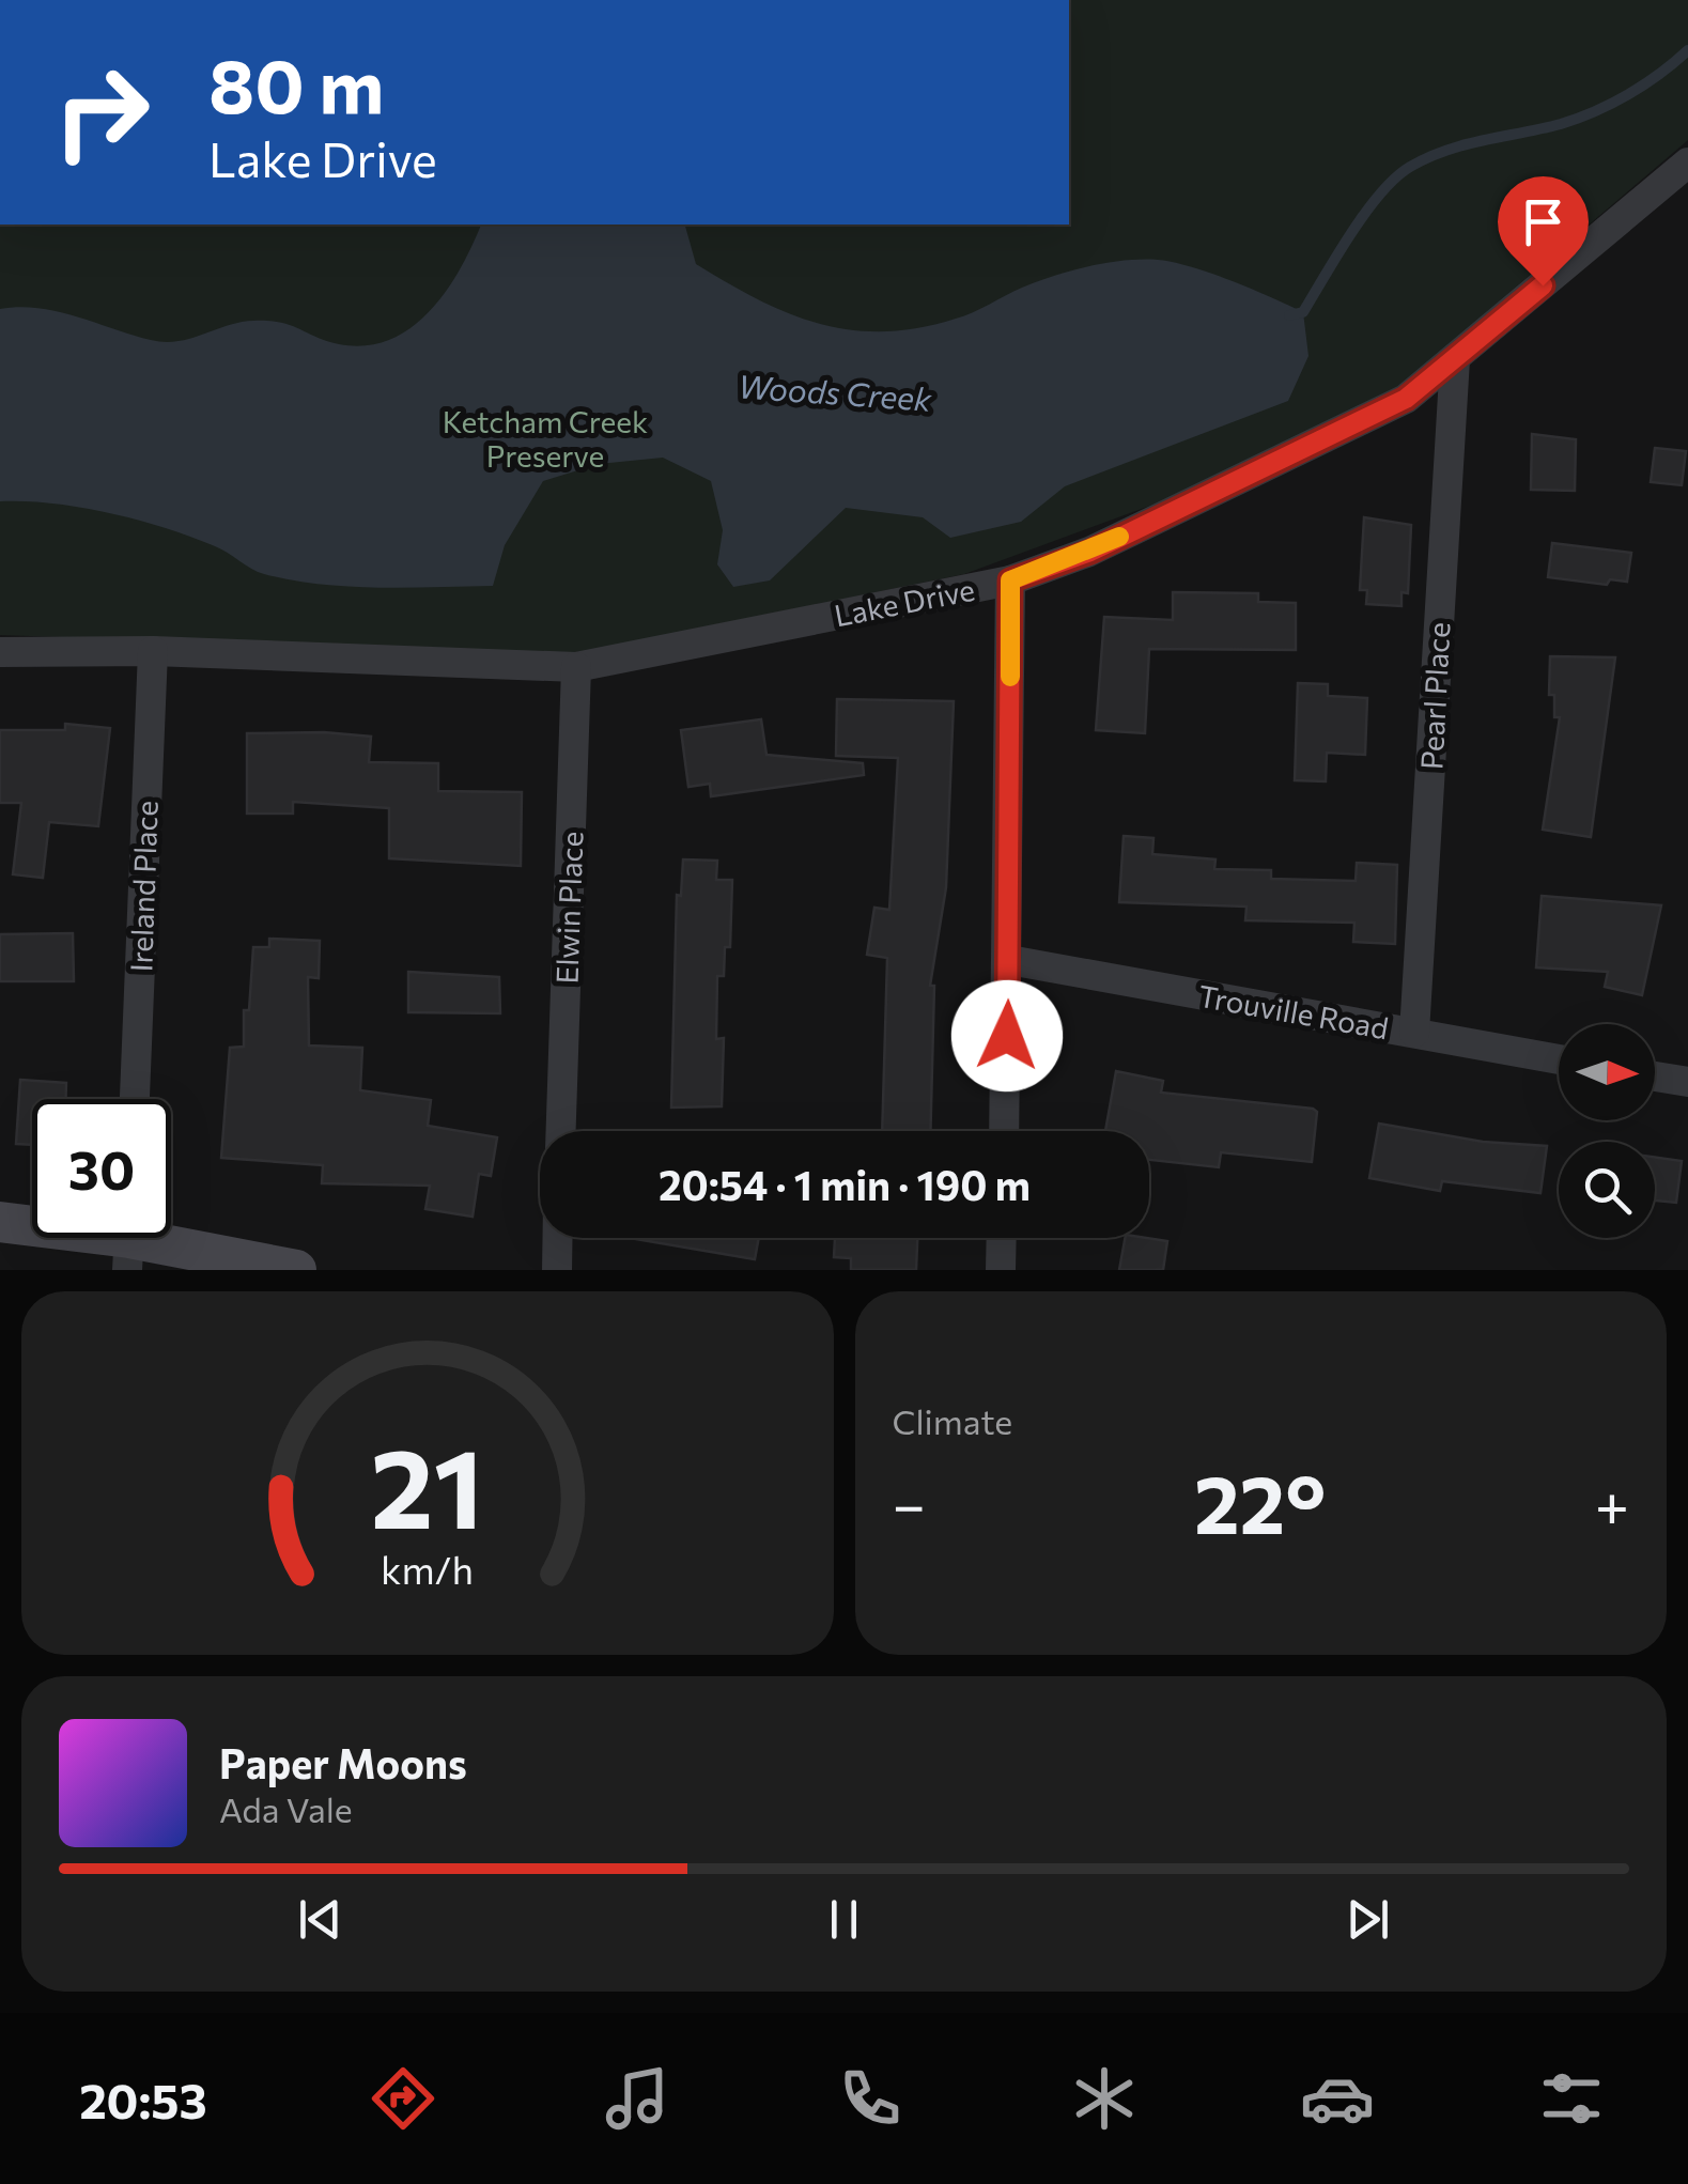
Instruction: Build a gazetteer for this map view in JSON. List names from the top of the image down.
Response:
{
  "streets": {
    "street": [
      "Lake Drive",
      "Pearl Place",
      "Ireland Place",
      "Elwin Place",
      "Trouville Road"
    ]
  },
  "crossings": [
    ["Lake Drive", "Pearl Place"],
    ["Lake Drive", "Ireland Place"],
    ["Lake Drive", "Elwin Place"],
    ["Pearl Place", "Trouville Road"]
  ],
  "water": ["Woods Creek"],
  "parks": ["Ketcham Creek Preserve"],
  "north": "right",
  "page": {
    "turn": ["80 m", "Lake Drive"],
    "limit": "30",
    "trip": "20:54 · 1 min · 190 m",
    "tile": "Climate",
    "heat": ["−", "22°", "+"],
    "song": ["Paper Moons", "Ada Vale"],
    "tabs": "20:53",
    "gauge": ["21", "km/h"]
  }
}
